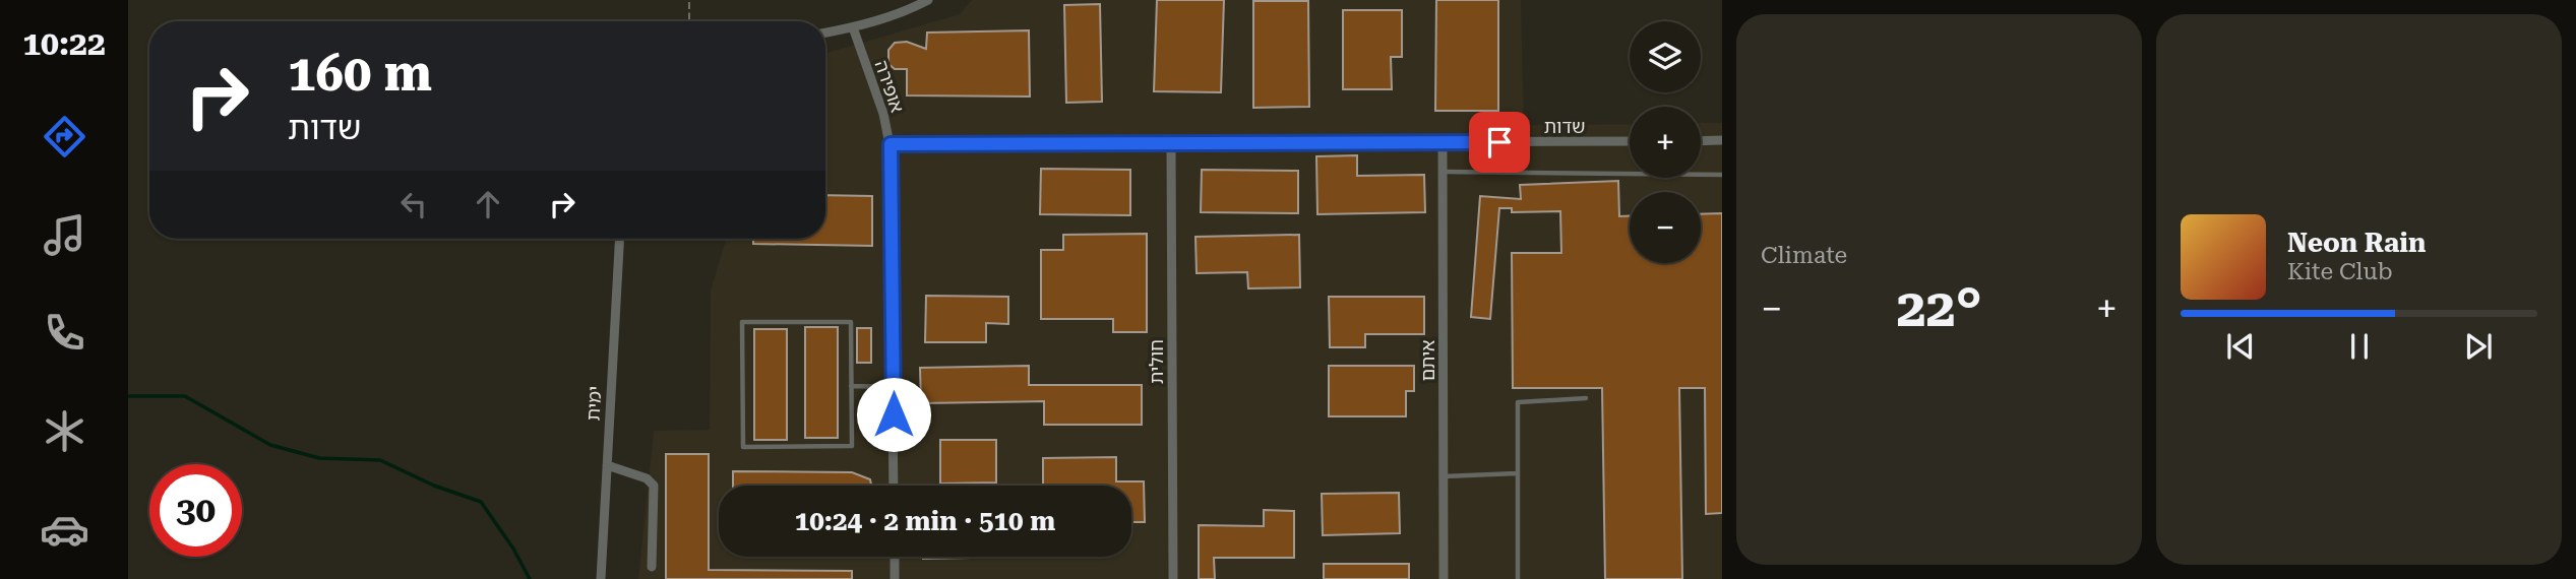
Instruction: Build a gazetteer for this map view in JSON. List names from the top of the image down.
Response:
{
  "streets": {
    "street": [
      "אופירה",
      "שדות",
      "איתם",
      "חולית",
      "ימית"
    ]
  },
  "crossings": [
    ["אופירה", "שדות"],
    ["שדות", "איתם"],
    ["שדות", "חולית"]
  ],
  "page": {
    "tabs": "10:22",
    "tile": "Climate",
    "map_buttons": ["+", "−"],
    "turn": ["160 m", "שדות"],
    "song": ["Neon Rain", "Kite Club"],
    "heat": ["−", "22°", "+"],
    "limit": "30",
    "trip": "10:24 · 2 min · 510 m"
  }
}
